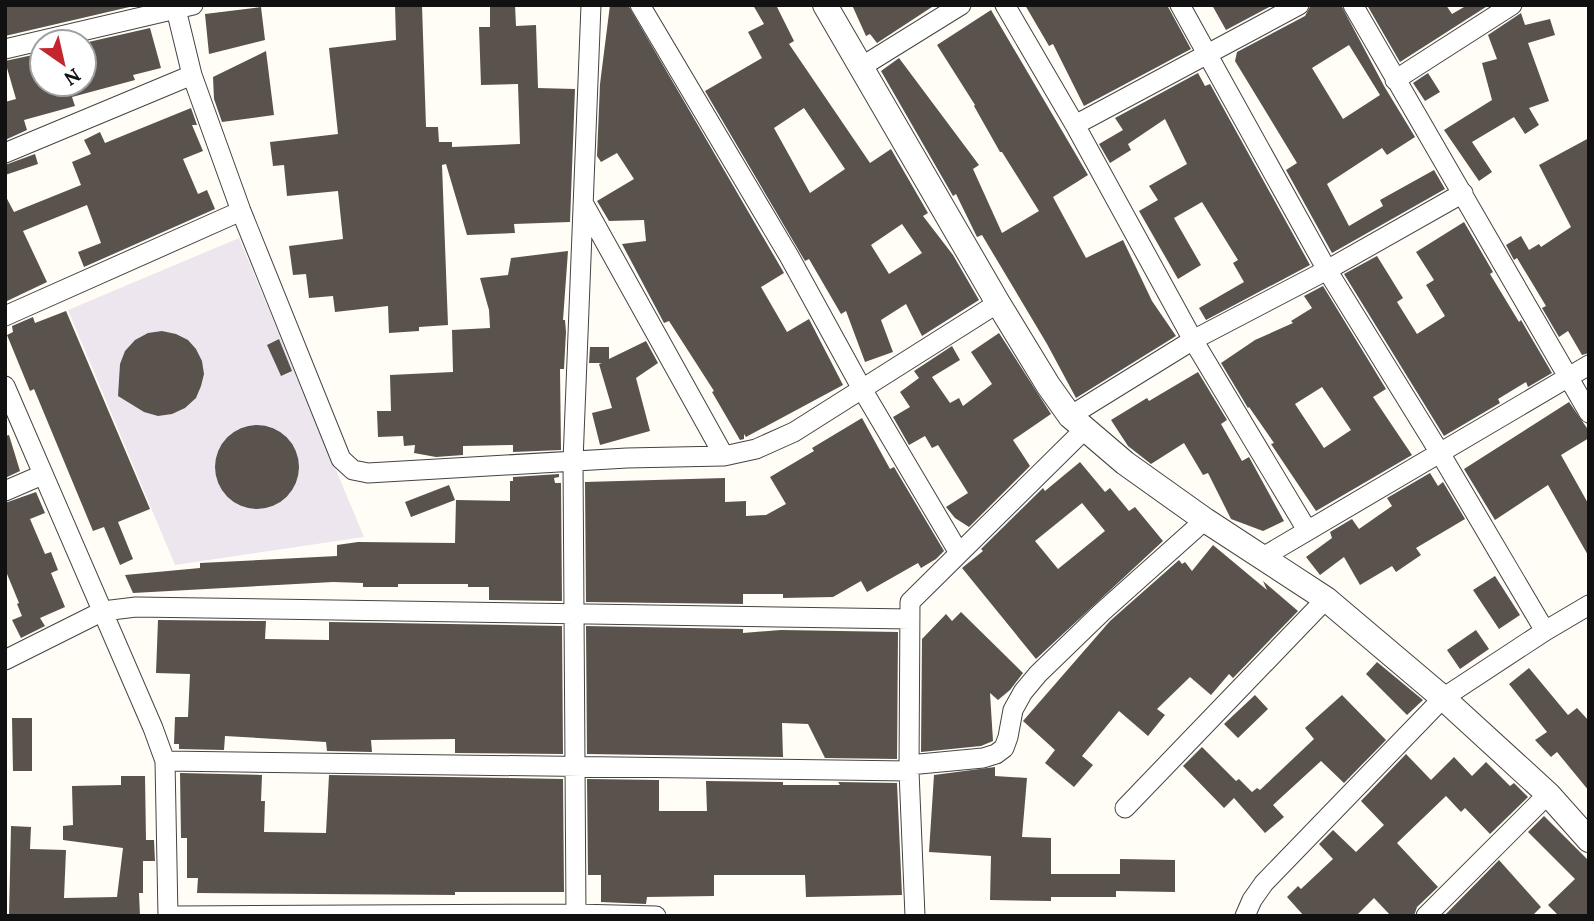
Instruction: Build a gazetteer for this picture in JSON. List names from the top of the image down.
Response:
{
  "north": "bottom right"
}
